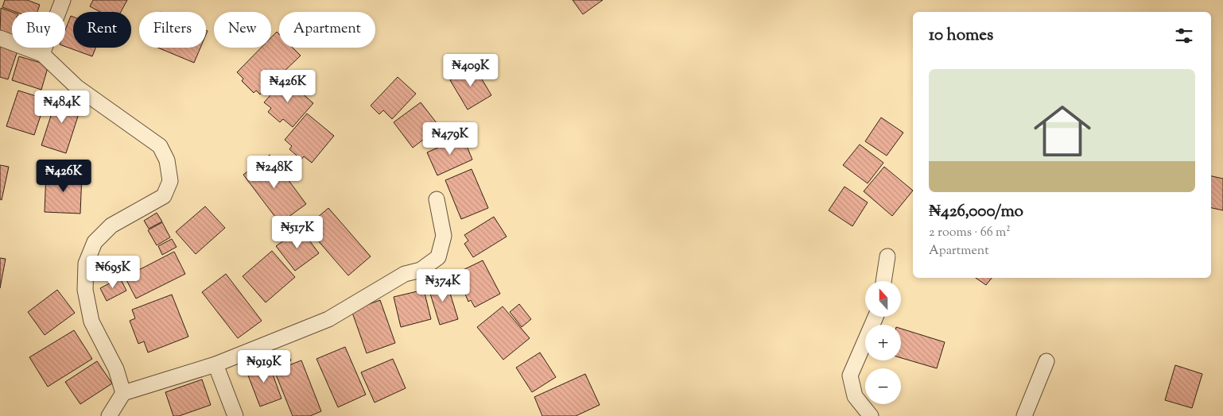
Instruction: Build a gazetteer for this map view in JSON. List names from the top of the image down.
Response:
{
  "north": "top",
  "page": {
    "chip": [
      "Buy",
      "Rent",
      "Filters",
      "New",
      "Apartment"
    ],
    "heading": "10 homes",
    "price": [
      "₦409K",
      "₦426K",
      "₦484K",
      "₦479K",
      "₦248K",
      "₦426K",
      "₦517K",
      "₦695K",
      "₦374K",
      "₦919K"
    ],
    "list": [
      {
        "name": "₦426,000/mo",
        "note": "2 rooms · 66 m² · Apartment"
      }
    ],
    "map_buttons": ["+", "−"]
  }
}
